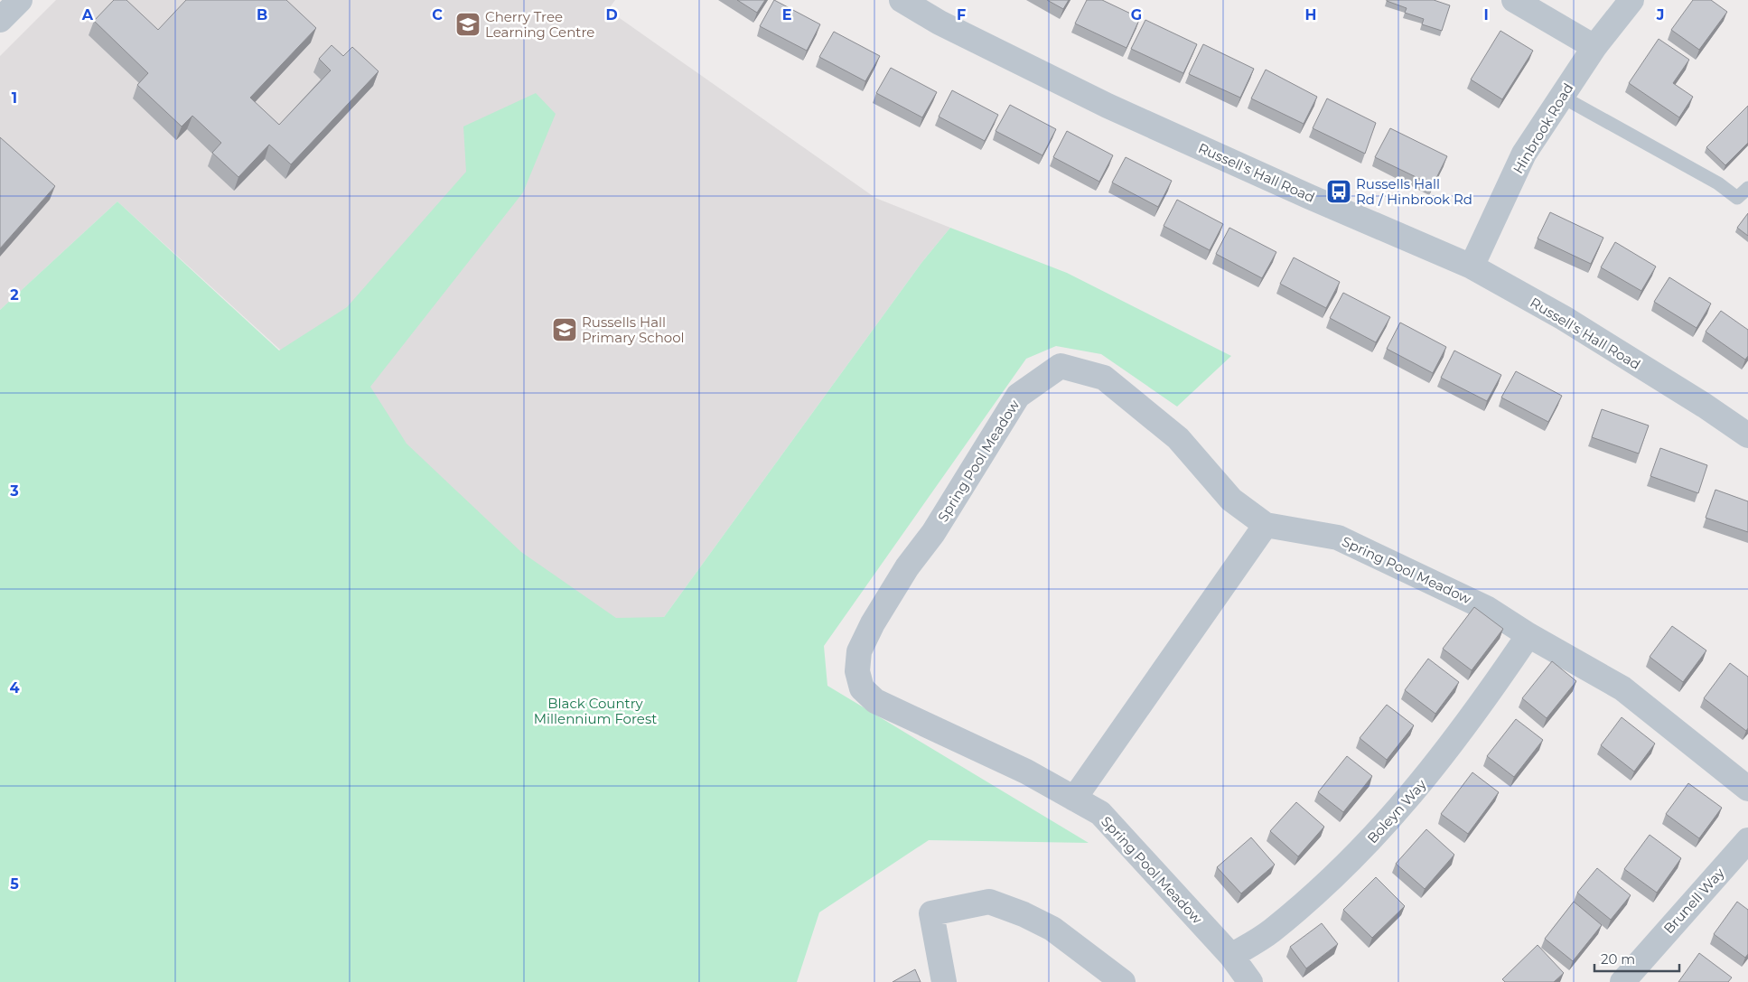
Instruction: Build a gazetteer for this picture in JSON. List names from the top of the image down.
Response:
{
  "streets": {
    "street": [
      "Hinbrook Road",
      "Russell's Hall Road",
      "Spring Pool Meadow",
      "Boleyn Way",
      "Brunell Way"
    ]
  },
  "crossings": [
    ["Hinbrook Road", "Russell's Hall Road"],
    ["Spring Pool Meadow", "Boleyn Way"]
  ],
  "parks": ["Black Country Millennium Forest"],
  "places": {
    "school or university": ["Cherry Tree Learning Centre", "Russells Hall Primary School"],
    "bus stop": ["Russells Hall Rd / Hinbrook Rd"]
  },
  "scale_bar": "20 m",
  "grid": {
    "columns": [
      "A",
      "B",
      "C",
      "D",
      "E",
      "F",
      "G",
      "H",
      "I",
      "J"
    ],
    "rows": [
      "1",
      "2",
      "3",
      "4",
      "5"
    ]
  }
}
